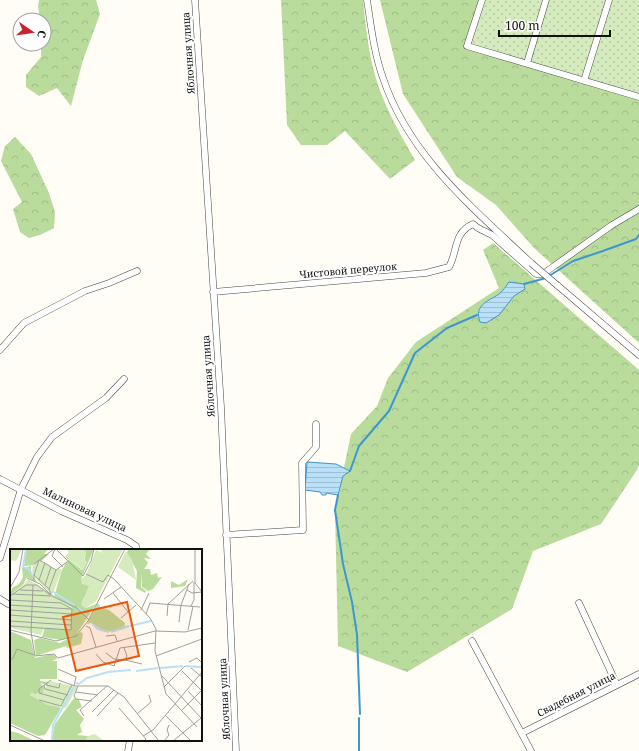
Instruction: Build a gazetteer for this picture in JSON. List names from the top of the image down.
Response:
{
  "streets": {
    "street": [
      "Яблочная улица",
      "Чистовой переулок",
      "Малиновая улица",
      "Свадебная улица"
    ]
  },
  "crossings": [
    ["Яблочная улица", "Чистовой переулок"]
  ],
  "scale_bar": "100 m",
  "north": "right"
}
